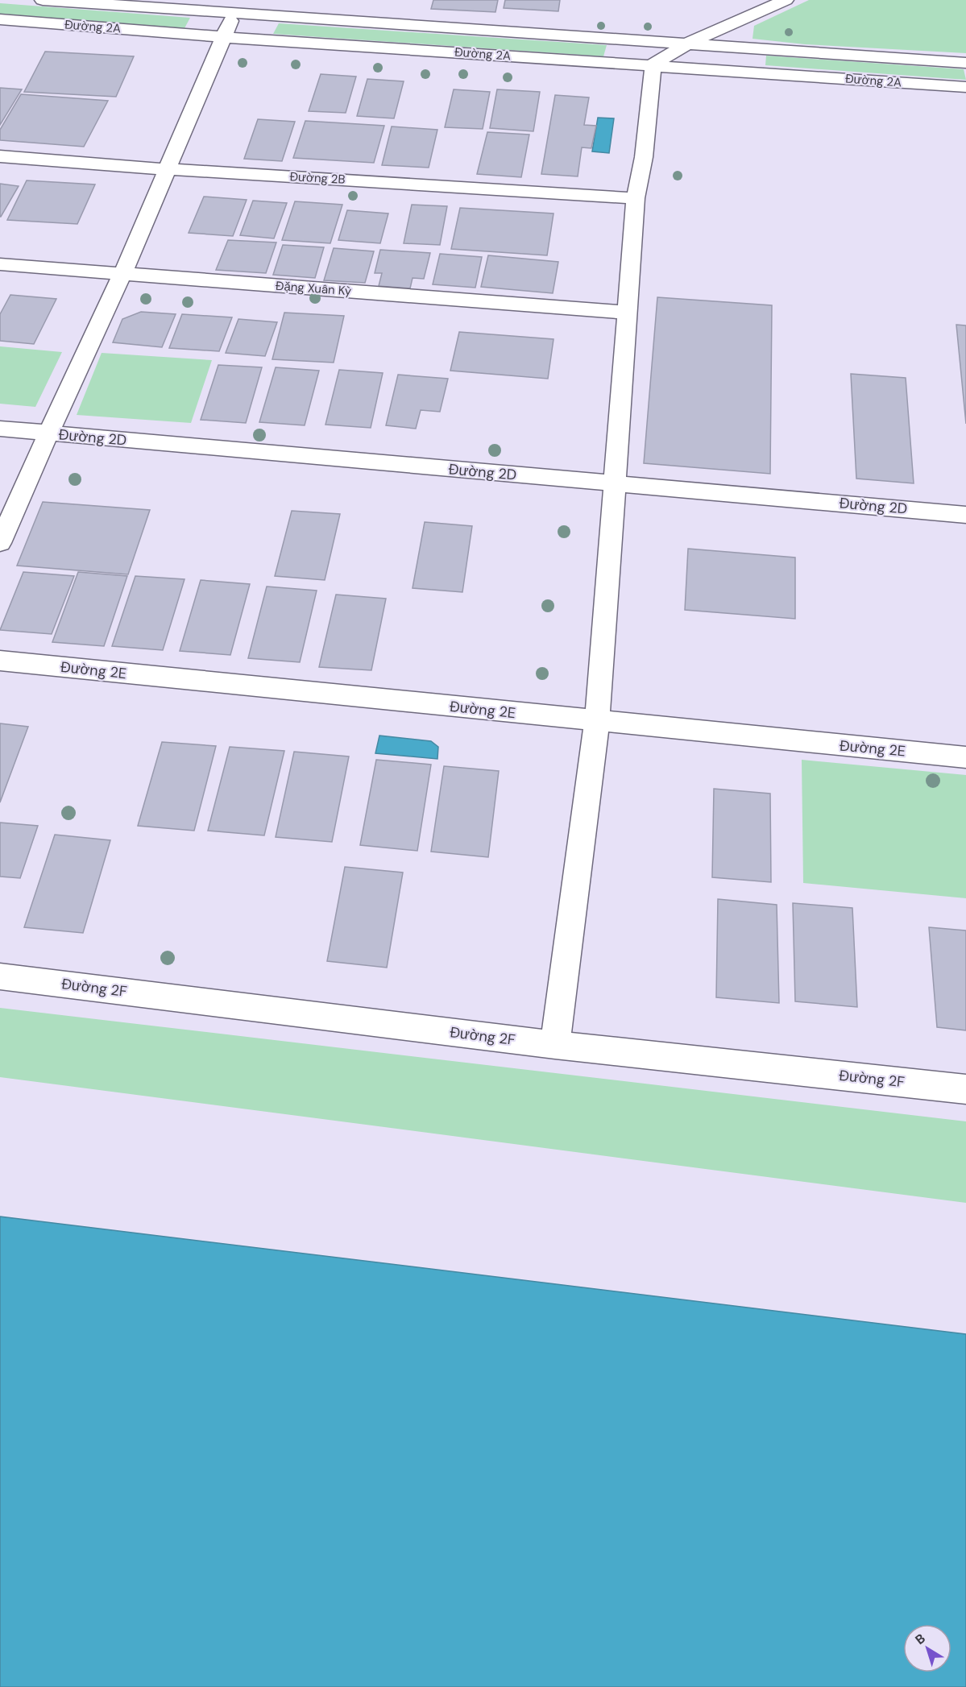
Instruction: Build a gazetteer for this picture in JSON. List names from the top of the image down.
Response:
{
  "streets": {
    "street": [
      "Đường 2A",
      "Đường 2B",
      "Đặng Xuân Kỳ",
      "Đường 2D",
      "Đường 2E",
      "Đường 2F"
    ]
  },
  "north": "top left"
}
